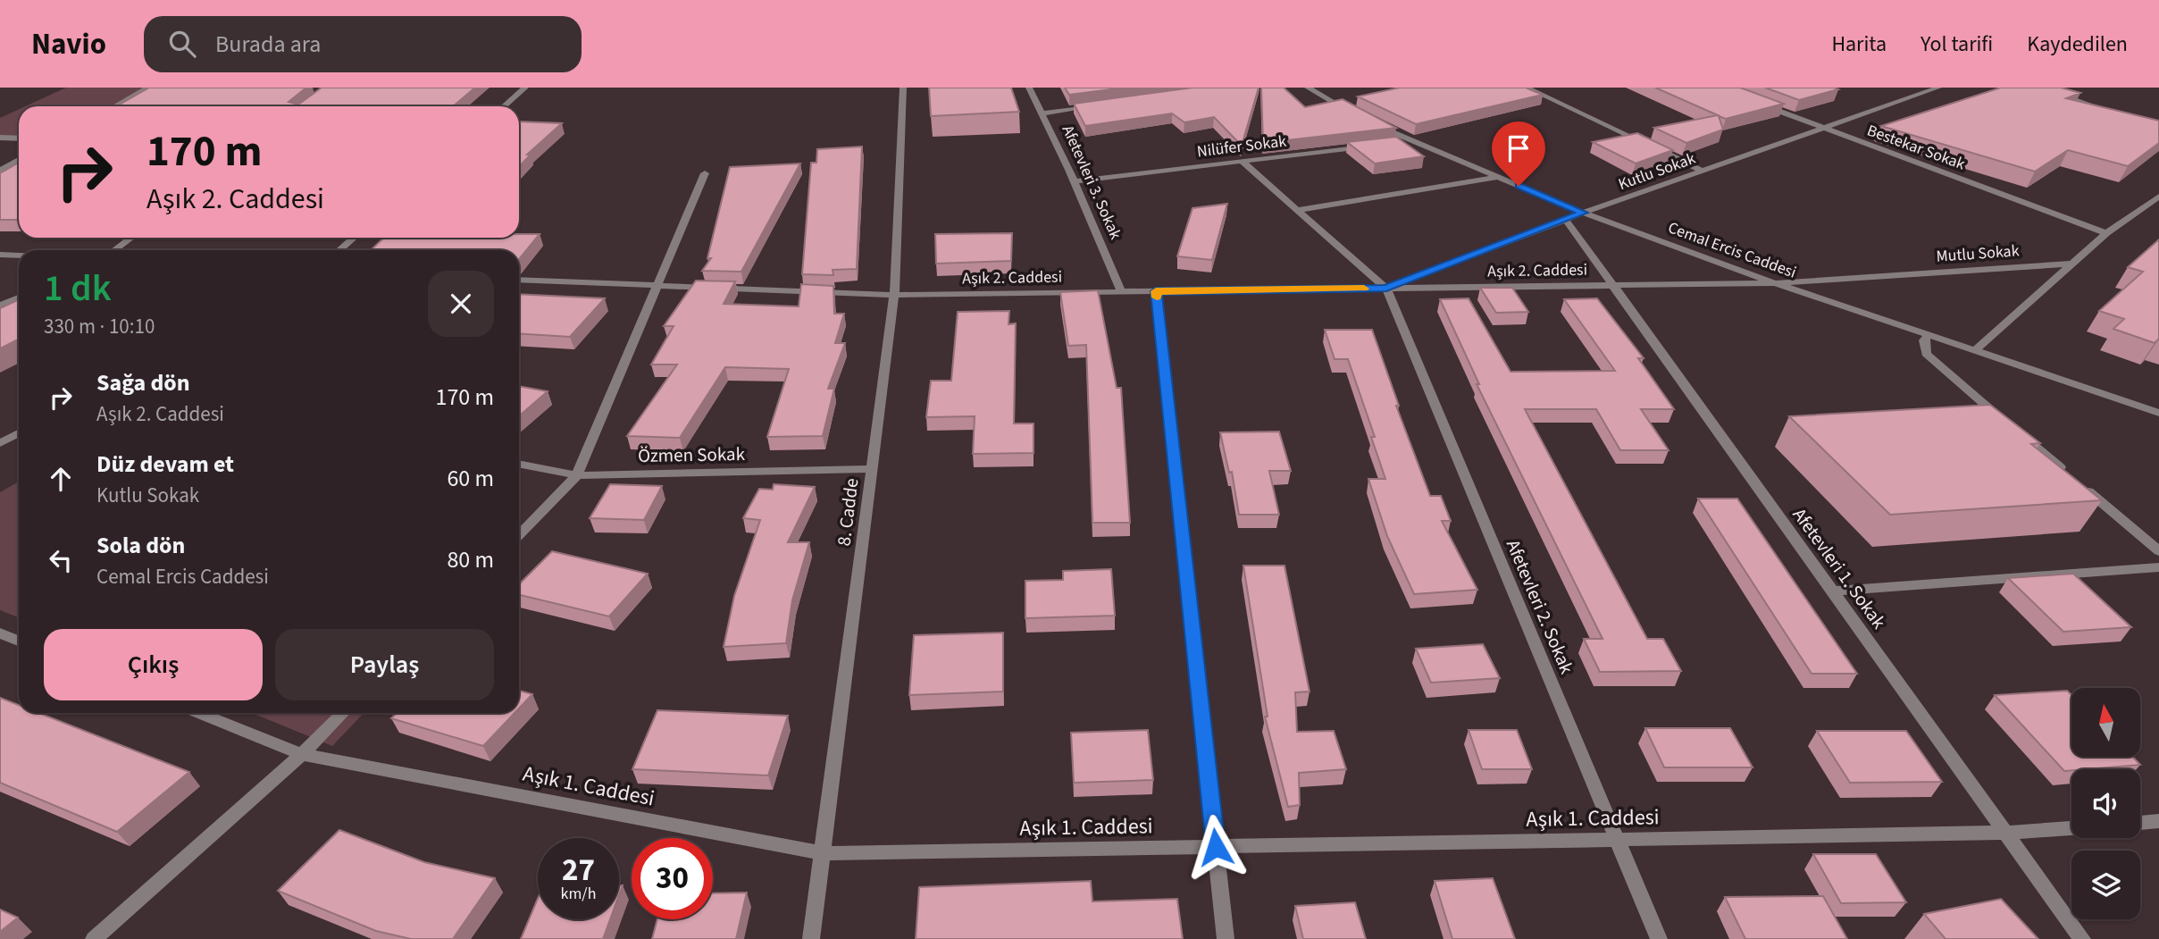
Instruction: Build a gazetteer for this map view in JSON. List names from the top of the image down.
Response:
{
  "streets": {
    "street": [
      "Nilüfer Sokak",
      "Bestekar Sokak",
      "Kutlu Sokak",
      "Afetevleri 3. Sokak",
      "Cemal Ercis Caddesi",
      "Mutlu Sokak",
      "Aşık 2. Caddesi",
      "Özmen Sokak",
      "8. Cadde",
      "Afetevleri 1. Sokak",
      "Afetevleri 2. Sokak",
      "Aşık 1. Caddesi"
    ]
  },
  "crossings": [
    ["Nilüfer Sokak", "Afetevleri 3. Sokak"],
    ["Bestekar Sokak", "Kutlu Sokak"],
    ["Kutlu Sokak", "Cemal Ercis Caddesi"],
    ["Kutlu Sokak", "Aşık 2. Caddesi"],
    ["Kutlu Sokak", "Afetevleri 1. Sokak"],
    ["Kutlu Sokak", "Afetevleri 2. Sokak"],
    ["Afetevleri 3. Sokak", "Aşık 2. Caddesi"],
    ["Cemal Ercis Caddesi", "Mutlu Sokak"],
    ["Cemal Ercis Caddesi", "Aşık 2. Caddesi"],
    ["Mutlu Sokak", "Aşık 2. Caddesi"],
    ["Aşık 2. Caddesi", "8. Cadde"],
    ["Aşık 2. Caddesi", "Afetevleri 1. Sokak"],
    ["Aşık 2. Caddesi", "Afetevleri 2. Sokak"],
    ["Özmen Sokak", "8. Cadde"],
    ["8. Cadde", "Aşık 1. Caddesi"],
    ["Afetevleri 1. Sokak", "Aşık 1. Caddesi"],
    ["Afetevleri 2. Sokak", "Aşık 1. Caddesi"]
  ],
  "north": "top",
  "page": {
    "header": "Navio",
    "search": "Burada ara",
    "nav": ["Harita", "Yol tarifi", "Kaydedilen"],
    "turn": ["170 m", "Aşık 2. Caddesi"],
    "heading": ["1 dk", "330 m · 10:10"],
    "list": [
      {
        "name": "Sağa dön",
        "note": "Aşık 2. Caddesi",
        "value": "170 m"
      },
      {
        "name": "Düz devam et",
        "note": "Kutlu Sokak",
        "value": "60 m"
      },
      {
        "name": "Sola dön",
        "note": "Cemal Ercis Caddesi",
        "value": "80 m"
      }
    ],
    "buttons": ["Çıkış", "Paylaş"],
    "speed": "27 km/h",
    "limit": "30"
  }
}
